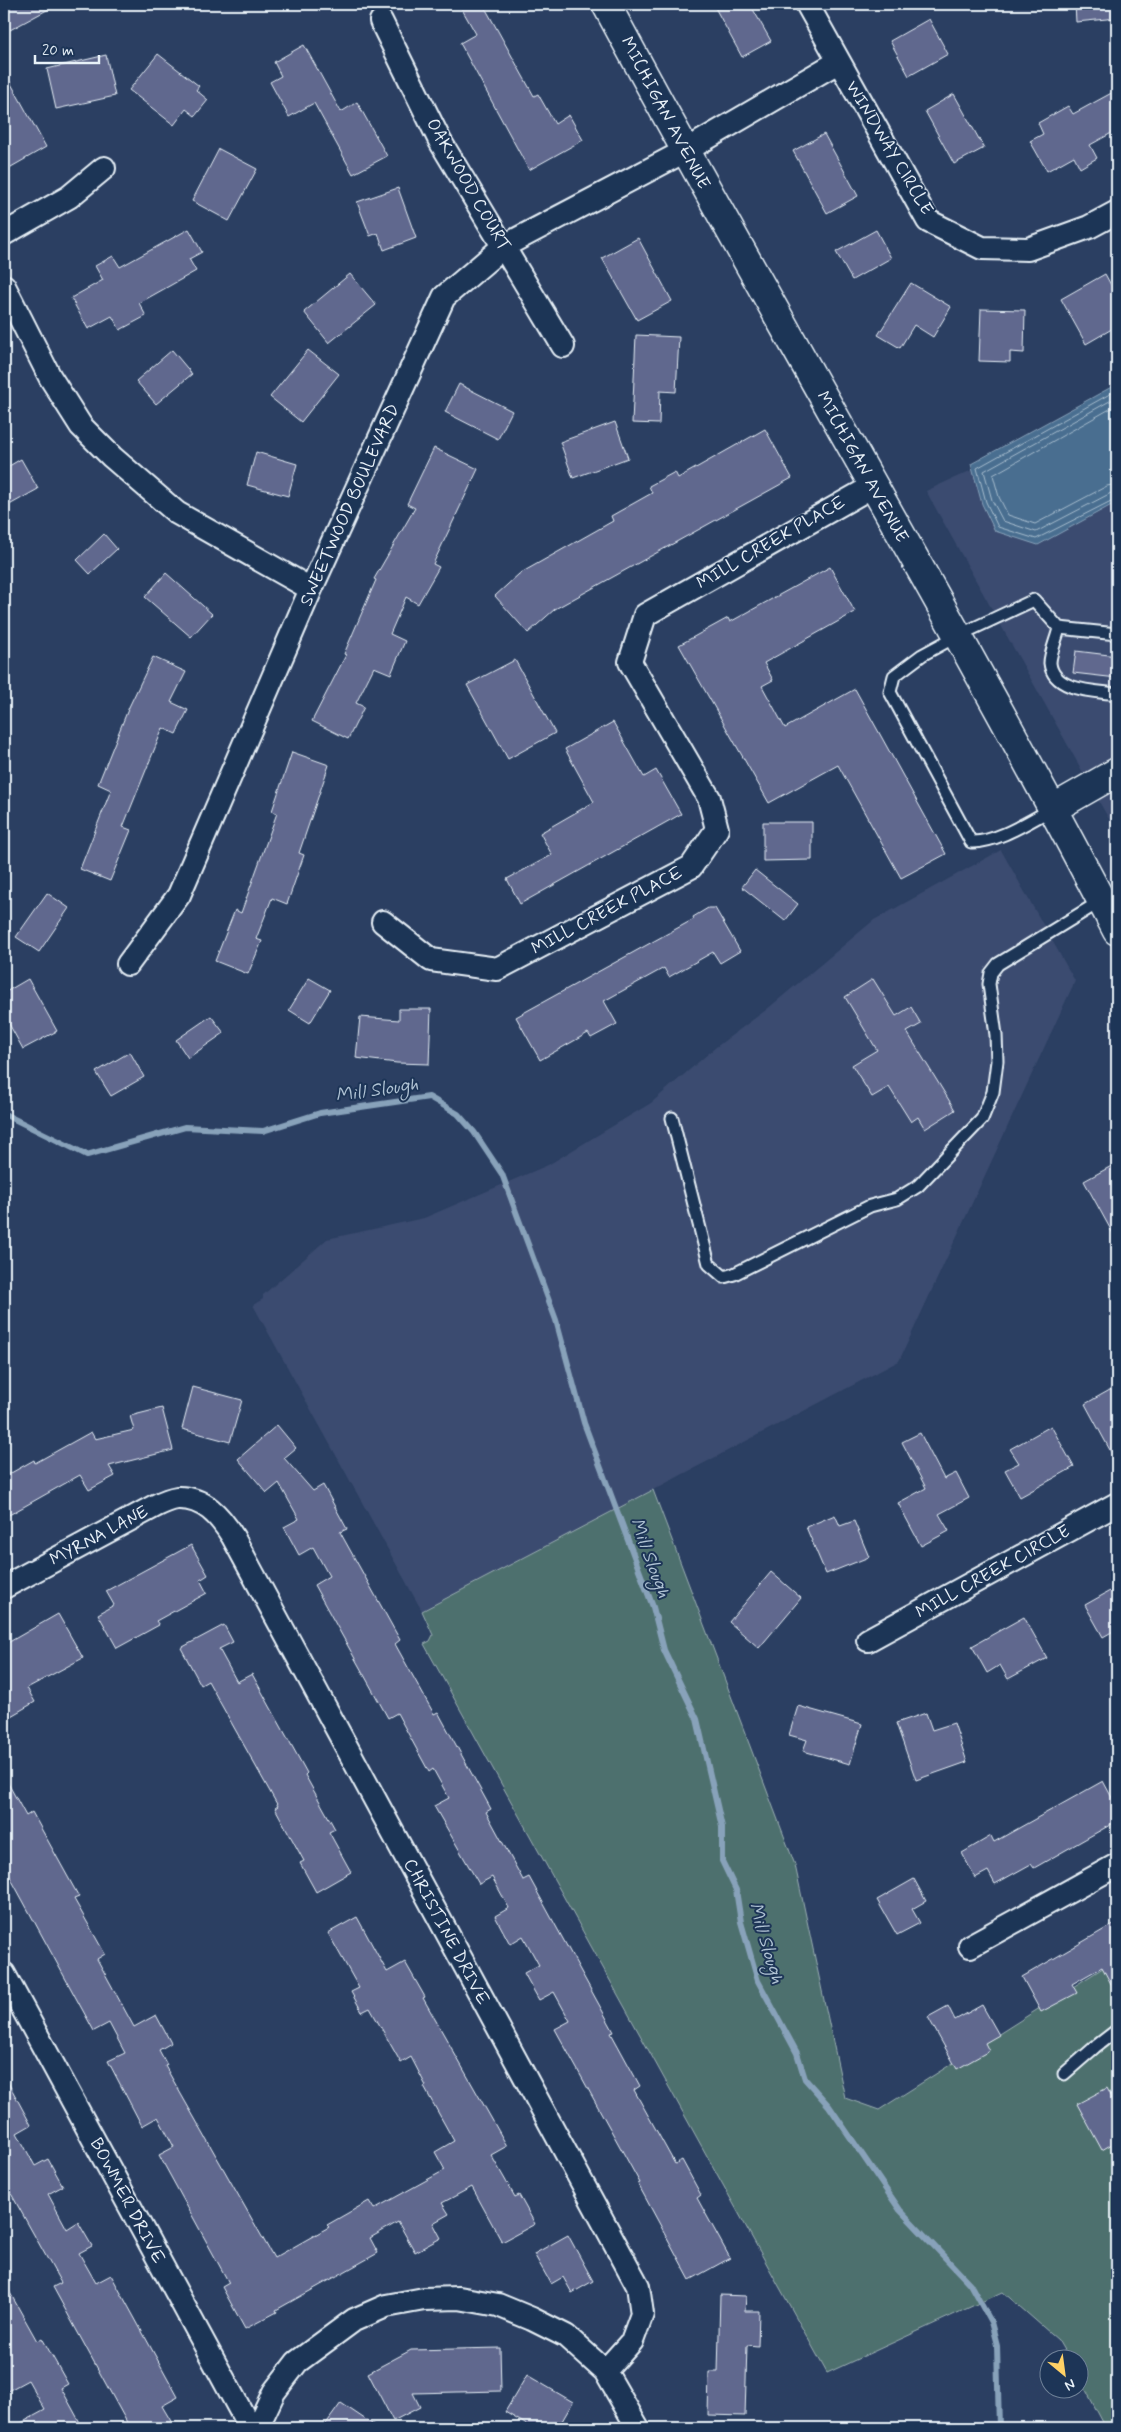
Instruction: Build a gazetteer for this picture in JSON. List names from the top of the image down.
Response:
{
  "streets": {
    "main road": ["MICHIGAN AVENUE"],
    "street": [
      "WINDWAY CIRCLE",
      "OAKWOOD COURT",
      "SWEETWOOD BOULEVARD",
      "MILL CREEK PLACE",
      "MYRNA LANE",
      "MILL CREEK CIRCLE",
      "CHRISTINE DRIVE",
      "BOWMER DRIVE"
    ]
  },
  "crossings": [
    ["MICHIGAN AVENUE", "SWEETWOOD BOULEVARD"],
    ["MICHIGAN AVENUE", "MILL CREEK PLACE"],
    ["WINDWAY CIRCLE", "SWEETWOOD BOULEVARD"],
    ["OAKWOOD COURT", "SWEETWOOD BOULEVARD"],
    ["MYRNA LANE", "CHRISTINE DRIVE"]
  ],
  "water": ["Mill Slough"],
  "scale_bar": "20 m",
  "north": "bottom right"
}
